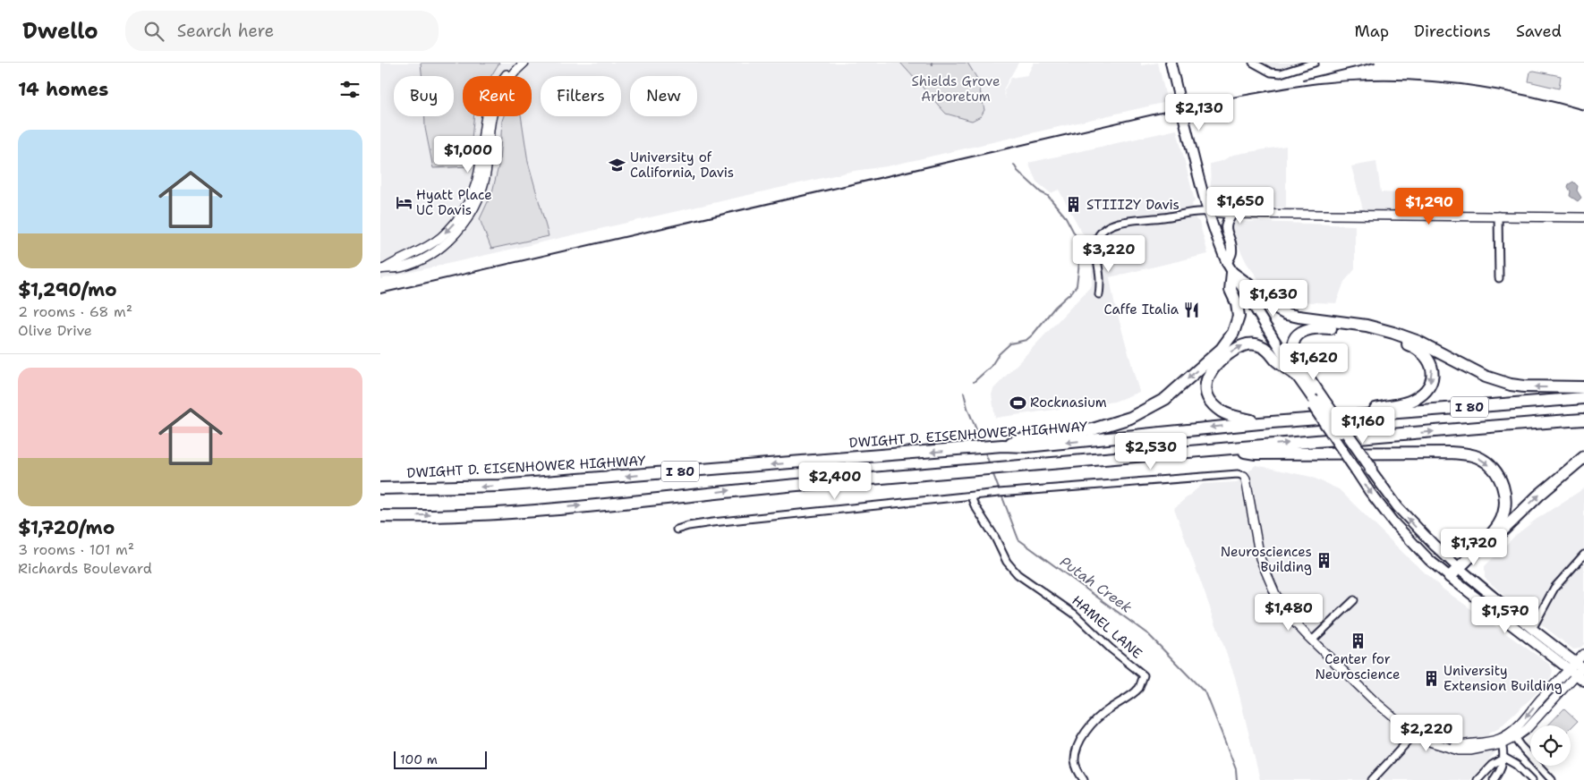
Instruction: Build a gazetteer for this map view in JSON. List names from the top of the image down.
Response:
{
  "streets": {
    "highway": ["I 80", "DWIGHT D. EISENHOWER HIGHWAY"],
    "street": ["HAMEL LANE"]
  },
  "water": ["Putah Creek"],
  "parks": ["Shields Grove Arboretum"],
  "places": {
    "school or university": ["University of California, Davis"],
    "hotel": ["Hyatt Place UC Davis"],
    "building": [
      "STIIIZY Davis",
      "Neurosciences Building",
      "Center for Neuroscience",
      "University Extension Building"
    ],
    "restaurant": ["Caffe Italia"],
    "sports": ["Rocknasium"]
  },
  "scale_bar": "100 m",
  "page": {
    "header": "Dwello",
    "search": "Search here",
    "nav": ["Map", "Directions", "Saved"],
    "heading": "14 homes",
    "chip": [
      "Buy",
      "Rent",
      "Filters",
      "New"
    ],
    "price": [
      "$2,130",
      "$1,000",
      "$1,650",
      "$1,290",
      "$3,220",
      "$1,630",
      "$1,620",
      "$1,160",
      "$2,530",
      "$2,400",
      "$1,720",
      "$1,480",
      "$1,570",
      "$2,220"
    ],
    "list": [
      {
        "name": "$1,290/mo",
        "note": "2 rooms · 68 m² · Olive Drive"
      },
      {
        "name": "$1,720/mo",
        "note": "3 rooms · 101 m² · Richards Boulevard"
      }
    ],
    "scale": "100 m"
  }
}
